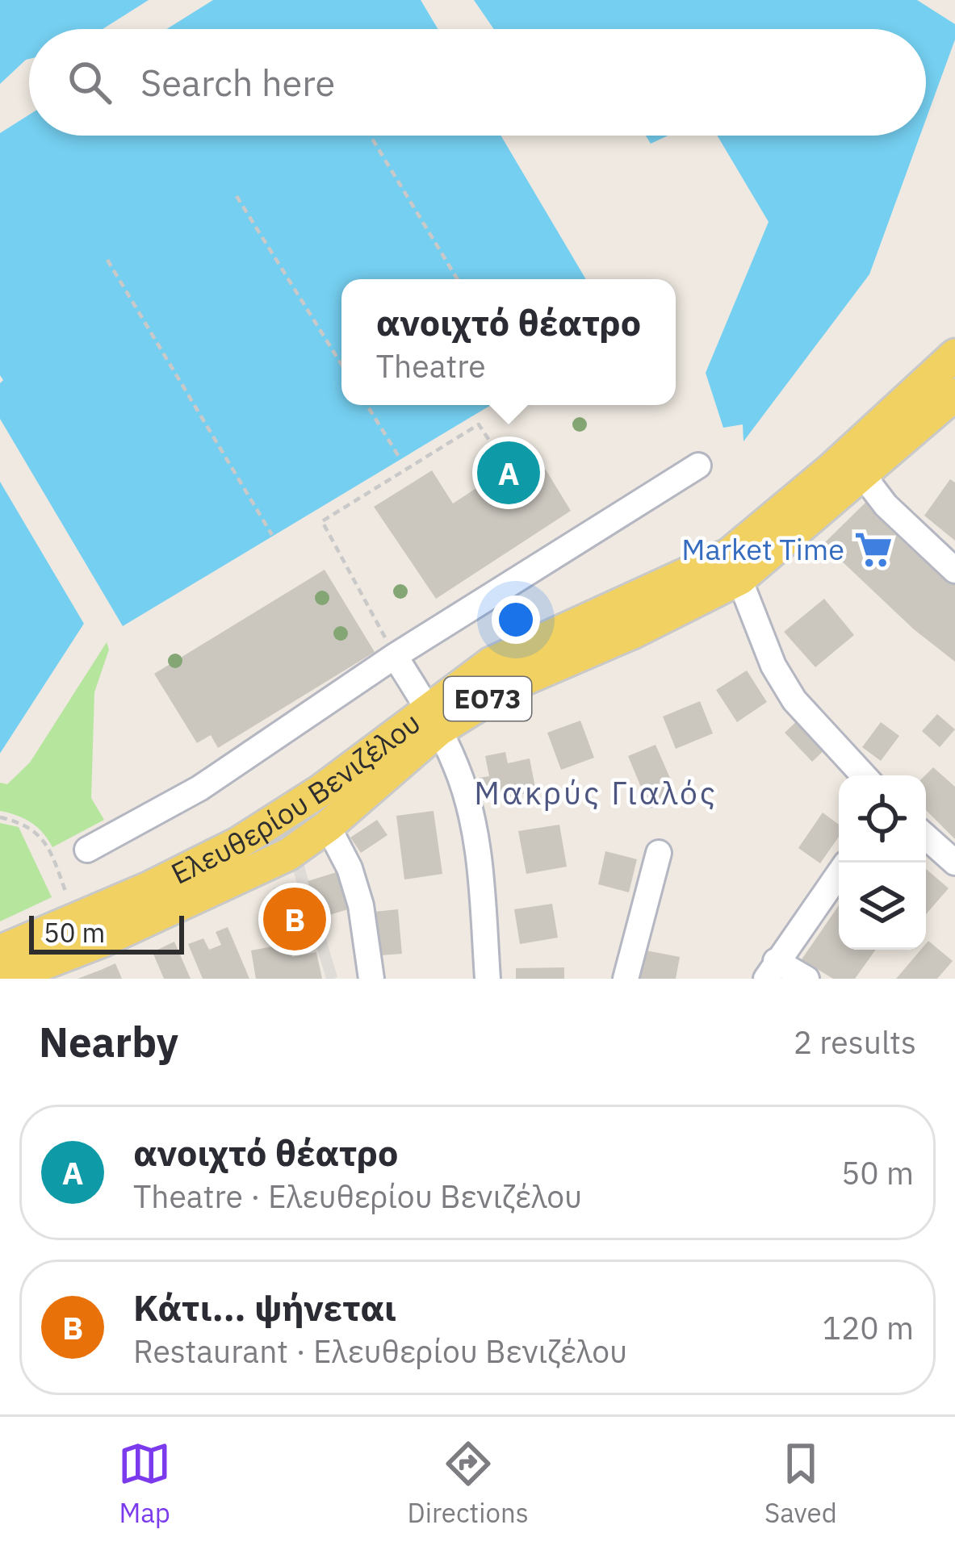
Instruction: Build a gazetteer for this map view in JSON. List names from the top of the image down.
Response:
{
  "streets": {
    "main road": ["ΕΟ73", "Ελευθερίου Βενιζέλου"]
  },
  "districts": ["Μακρύς Γιαλός"],
  "places": {
    "supermarket": ["Market Time"]
  },
  "scale_bar": "50 m",
  "page": {
    "search": "Search here",
    "popup": ["ανοιχτό θέατρο", "Theatre"],
    "pins": ["A", "B"],
    "scale": "50 m",
    "heading": ["Nearby", "2 results"],
    "list": [
      {
        "mark": "A",
        "name": "ανοιχτό θέατρο",
        "note": "Theatre · Ελευθερίου Βενιζέλου",
        "value": "50 m"
      },
      {
        "mark": "B",
        "name": "Κάτι... ψήνεται",
        "note": "Restaurant · Ελευθερίου Βενιζέλου",
        "value": "120 m"
      }
    ],
    "nav": ["Map", "Directions", "Saved"]
  }
}
